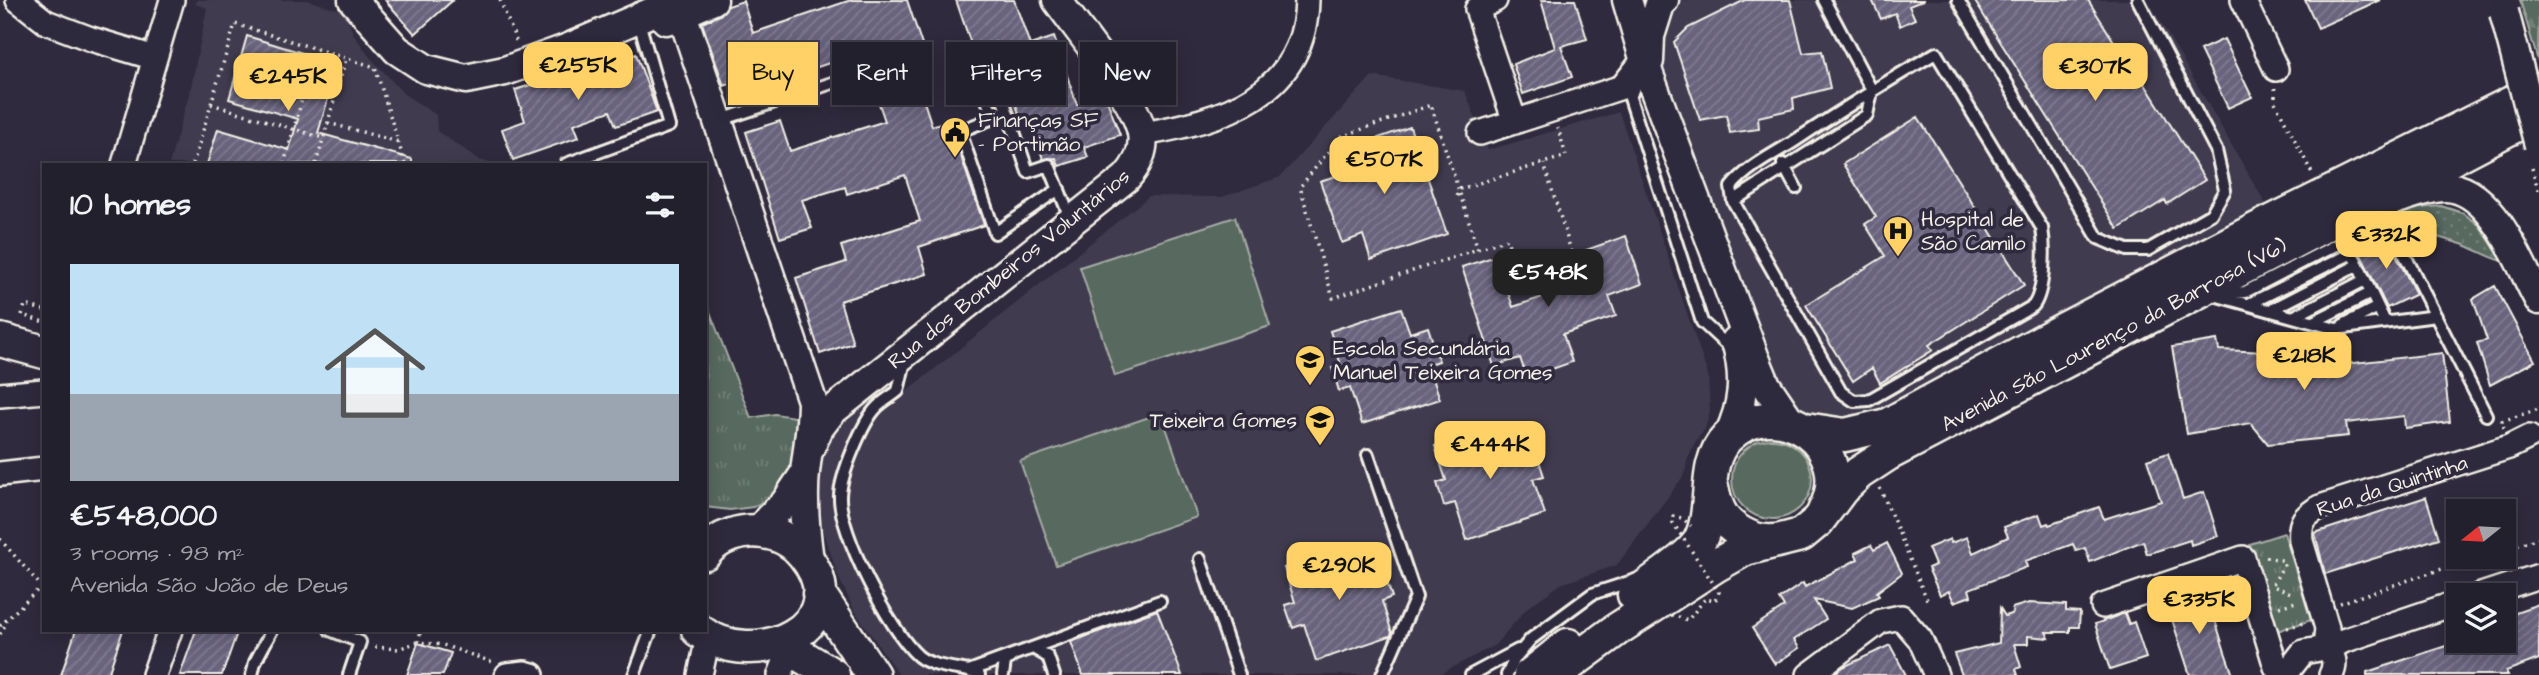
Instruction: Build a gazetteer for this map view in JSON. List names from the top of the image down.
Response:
{
  "streets": {
    "main road": ["Avenida São Lourenço da Barrosa (V6)"],
    "street": ["Rua dos Bombeiros Voluntários", "Rua da Quintinha"]
  },
  "places": {
    "public building": ["Finanças SF - Portimão"],
    "hospital": ["Hospital de São Camilo"],
    "school or university": ["Escola Secundária Manuel Teixeira Gomes", "Teixeira Gomes"]
  },
  "north": "left",
  "page": {
    "price": [
      "€255K",
      "€307K",
      "€245K",
      "€507K",
      "€332K",
      "€548K",
      "€218K",
      "€444K",
      "€290K",
      "€335K"
    ],
    "chip": [
      "Buy",
      "Rent",
      "Filters",
      "New"
    ],
    "heading": "10 homes",
    "list": [
      {
        "name": "€548,000",
        "note": "3 rooms · 98 m² · Avenida São João de Deus"
      }
    ]
  }
}
